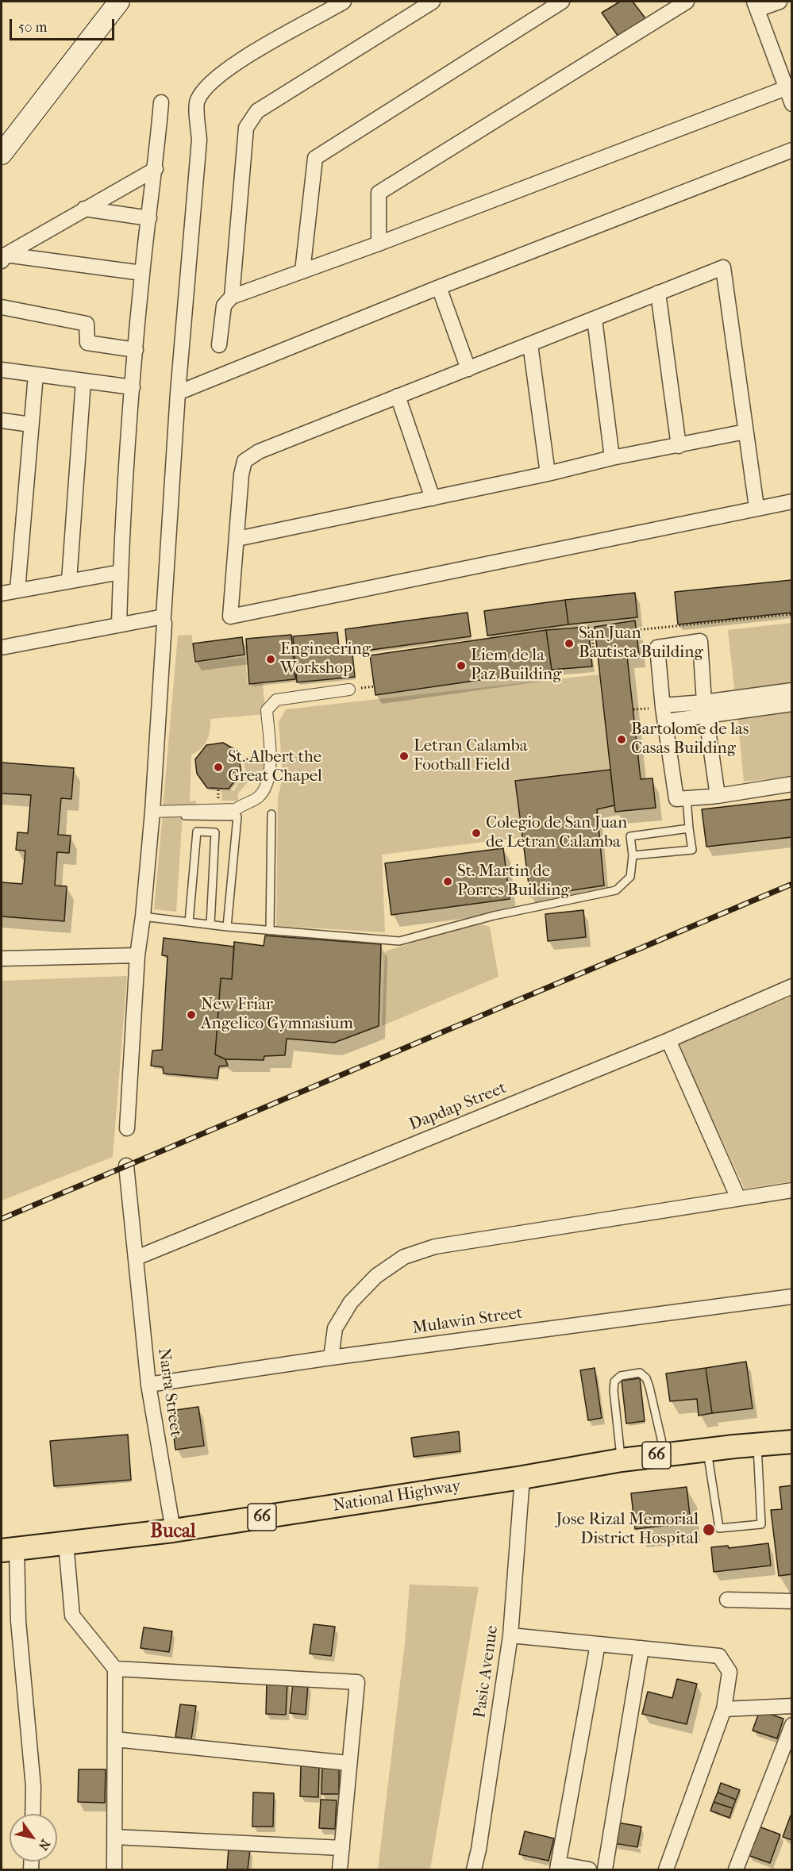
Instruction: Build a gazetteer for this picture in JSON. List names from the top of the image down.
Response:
{
  "streets": {
    "main road": ["66", "National Highway"],
    "street": [
      "Dapdap Street",
      "Mulawin Street",
      "Narra Street",
      "Pasic Avenue"
    ]
  },
  "crossings": [
    ["Dapdap Street", "Narra Street"],
    ["Mulawin Street", "Narra Street"],
    ["Narra Street", "National Highway"],
    ["National Highway", "Pasic Avenue"]
  ],
  "districts": ["Bucal"],
  "places": [
    "San Juan Bautista Building",
    "Engineering Workshop",
    "Liem de la Paz Building",
    "Bartolome de las Casas Building",
    "Letran Calamba Football Field",
    "St. Albert the Great Chapel",
    "Colegio de San Juan de Letran Calamba",
    "St. Martin de Porres Building",
    "New Friar Angelico Gymnasium",
    "Jose Rizal Memorial District Hospital"
  ],
  "scale_bar": "50 m",
  "north": "bottom right"
}
